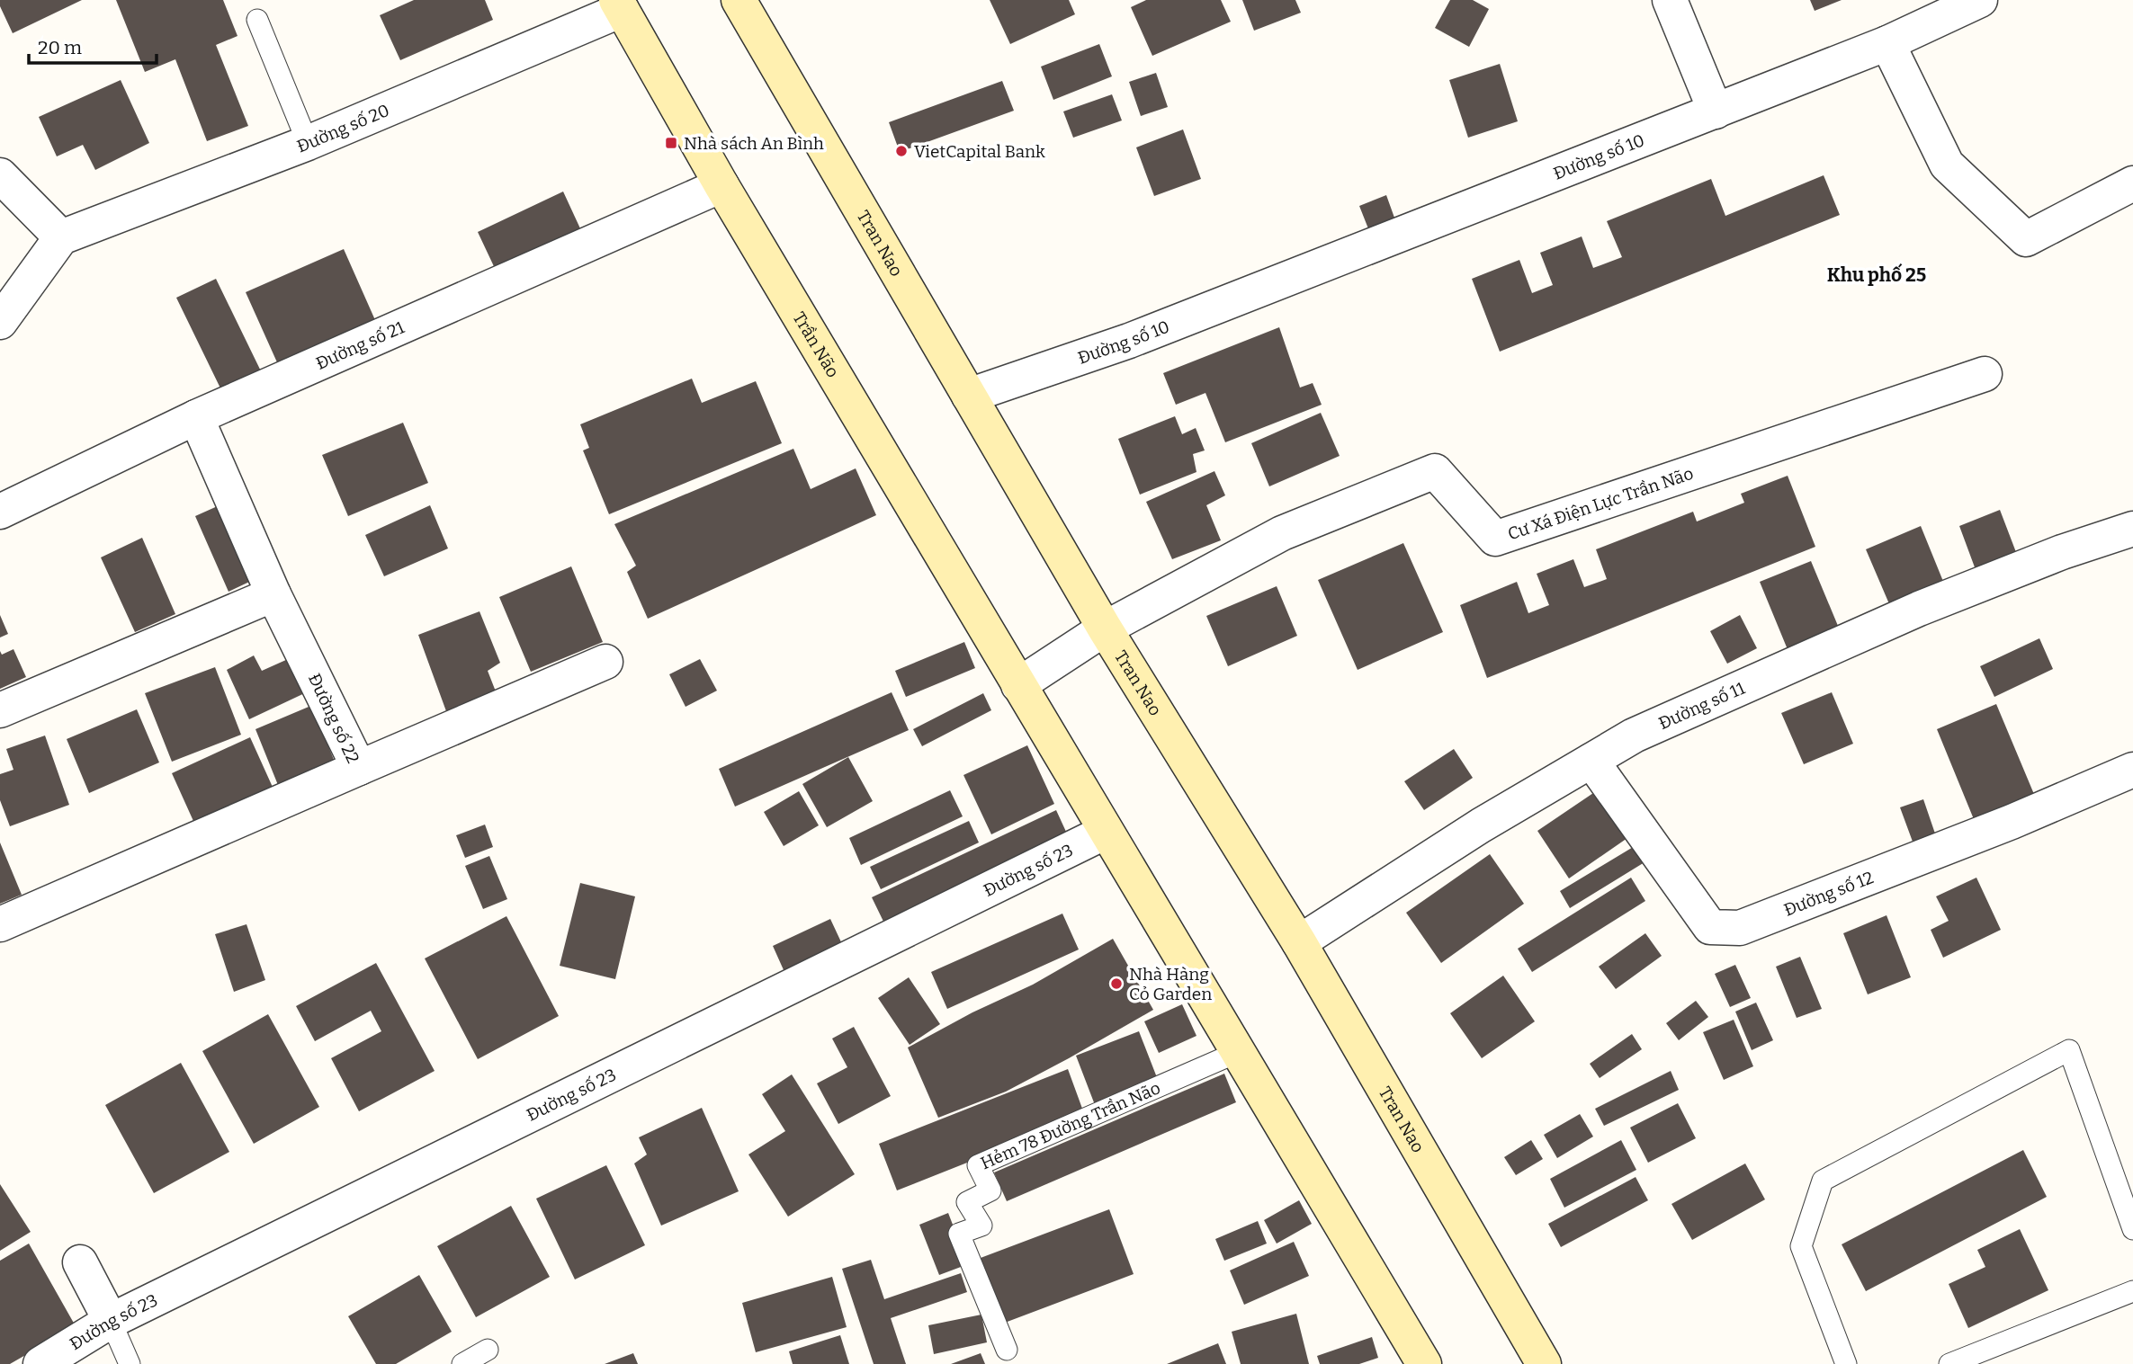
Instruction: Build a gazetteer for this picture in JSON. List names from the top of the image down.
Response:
{
  "streets": {
    "main road": ["Tran Nao", "Trần Não"],
    "street": [
      "Đường số 20",
      "Đường số 10",
      "Đường số 21",
      "Cư Xá Điện Lực Trần Não",
      "Đường số 11",
      "Đường số 22",
      "Đường số 23",
      "Đường số 12"
    ],
    "lane": ["Hẻm 78 Đường Trần Não"]
  },
  "crossings": [
    ["Đường số 20", "Trần Não"],
    ["Đường số 10", "Tran Nao"],
    ["Tran Nao", "Cư Xá Điện Lực Trần Não"],
    ["Tran Nao", "Đường số 11"],
    ["Trần Não", "Đường số 21"],
    ["Trần Não", "Cư Xá Điện Lực Trần Não"],
    ["Đường số 21", "Đường số 22"],
    ["Đường số 11", "Đường số 12"]
  ],
  "districts": ["Khu phố 25"],
  "places": {
    "transit": ["Nhà sách An Bình"],
    "other": ["VietCapital Bank", "Nhà Hàng Cỏ Garden"]
  },
  "scale_bar": "20 m"
}
